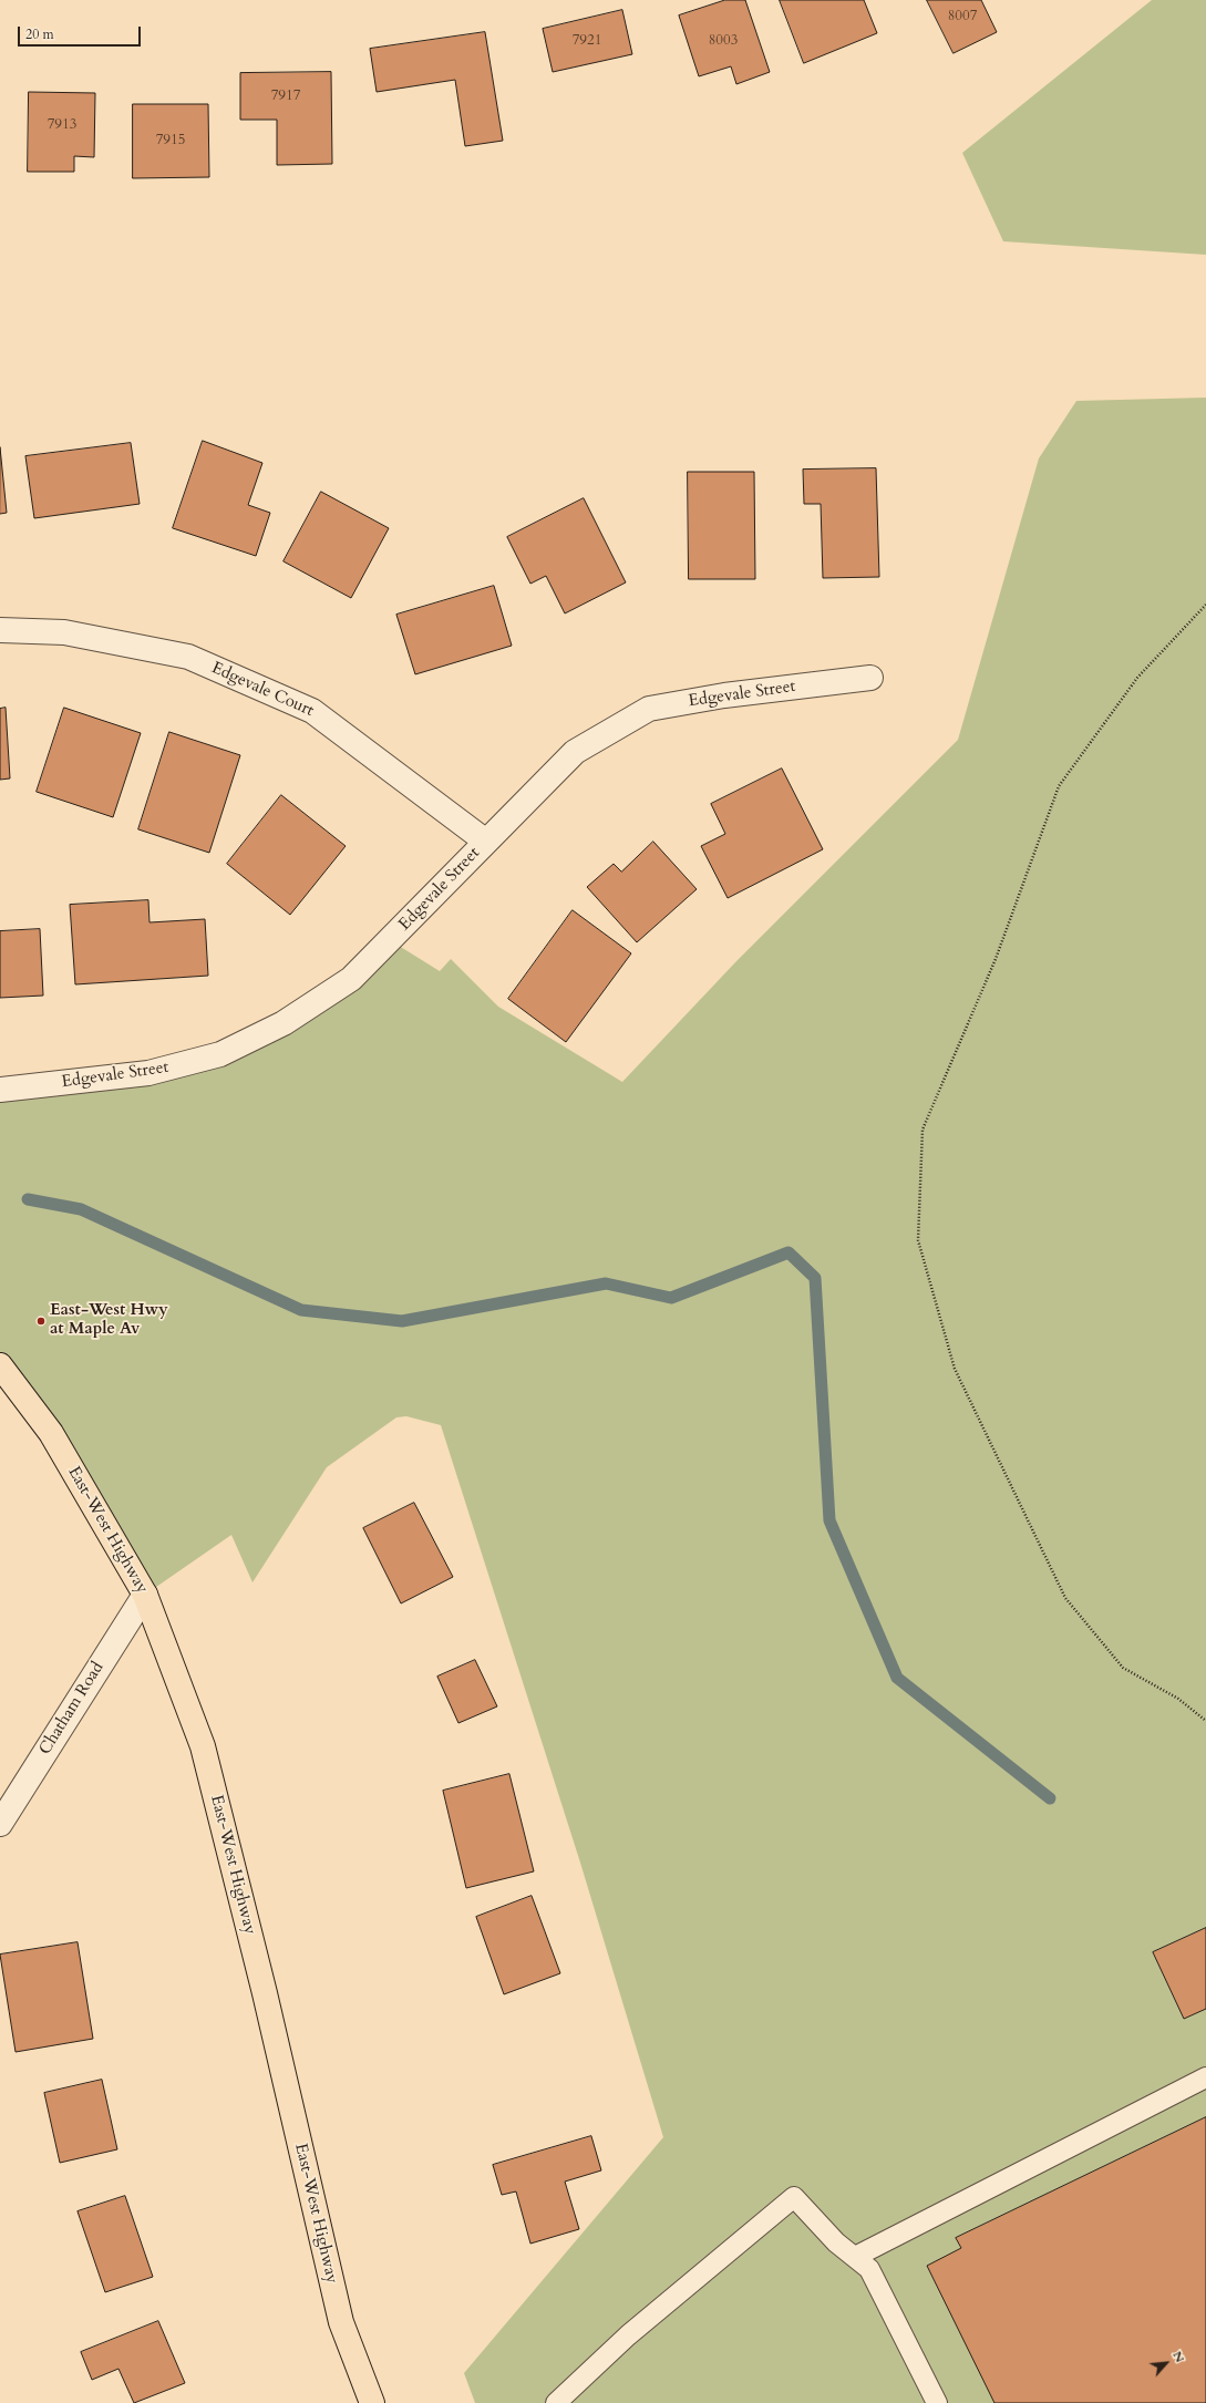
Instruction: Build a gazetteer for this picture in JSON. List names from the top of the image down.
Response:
{
  "streets": {
    "main road": ["East-West Highway"],
    "street": ["Edgevale Court", "Edgevale Street", "Chatham Road"]
  },
  "crossings": [
    ["Edgevale Court", "Edgevale Street"],
    ["East-West Highway", "Chatham Road"]
  ],
  "places": ["East-West Hwy at Maple Av"],
  "house_numbers": [
    "8007",
    "7921",
    "8003",
    "7917",
    "7913",
    "7915"
  ],
  "scale_bar": "20 m",
  "north": "top right"
}
